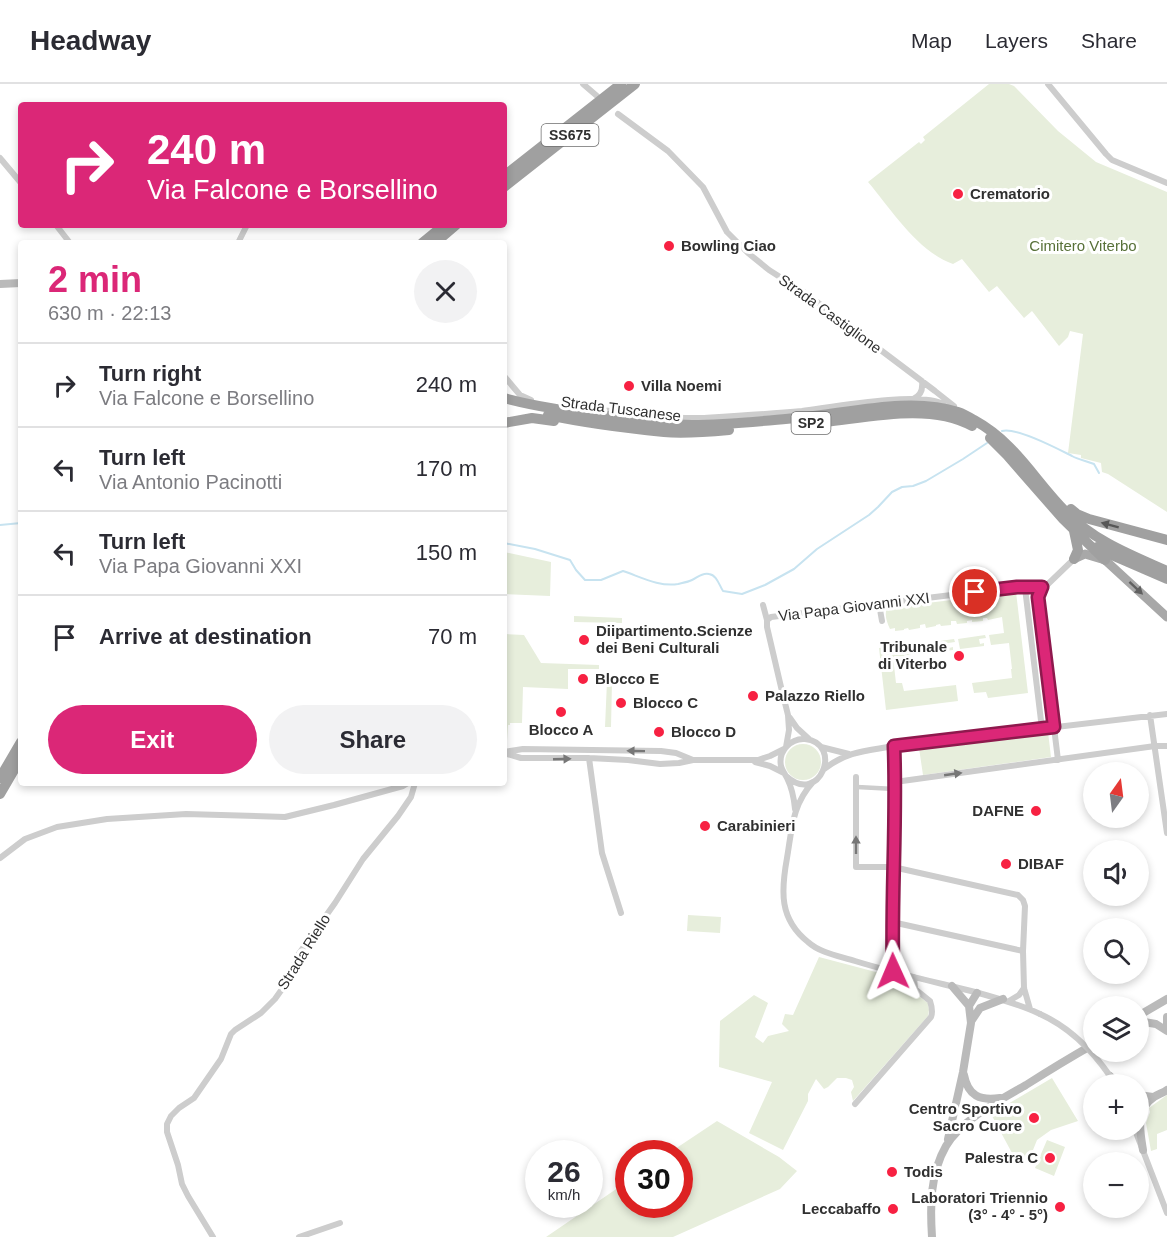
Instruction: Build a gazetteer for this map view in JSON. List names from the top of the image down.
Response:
{
  "streets": {
    "highway": ["SS675", "Strada Tuscanese", "SP2"],
    "street": ["Strada Castiglione", "Via Papa Giovanni XXI", "Strada Riello"]
  },
  "crossings": [
    ["Strada Castiglione", "Strada Tuscanese"],
    ["Strada Tuscanese", "SP2"]
  ],
  "parks": ["Cimitero Viterbo"],
  "places": [
    "Crematorio",
    "Bowling Ciao",
    "Villa Noemi",
    "Diipartimento.Scienze dei Beni Culturali",
    "Tribunale di Viterbo",
    "Blocco E",
    "Palazzo Riello",
    "Blocco C",
    "Blocco A",
    "Blocco D",
    "DAFNE",
    "Carabinieri",
    "DIBAF",
    "Centro Sportivo Sacro Cuore",
    "Palestra C",
    "Todis",
    "Laboratori Triennio (3° - 4° - 5°)",
    "Leccabaffo"
  ],
  "north": "top",
  "page": {
    "header": "Headway",
    "nav": ["Map", "Layers", "Share"],
    "turn": ["240 m", "Via Falcone e Borsellino"],
    "heading": ["2 min", "630 m · 22:13"],
    "list": [
      {
        "name": "Turn right",
        "note": "Via Falcone e Borsellino",
        "value": "240 m"
      },
      {
        "name": "Turn left",
        "note": "Via Antonio Pacinotti",
        "value": "170 m"
      },
      {
        "name": "Turn left",
        "note": "Via Papa Giovanni XXI",
        "value": "150 m"
      },
      {
        "name": "Arrive at destination",
        "value": "70 m"
      }
    ],
    "buttons": ["Exit", "Share"],
    "map_buttons": ["+", "−"],
    "speed": "26 km/h",
    "limit": "30"
  }
}
